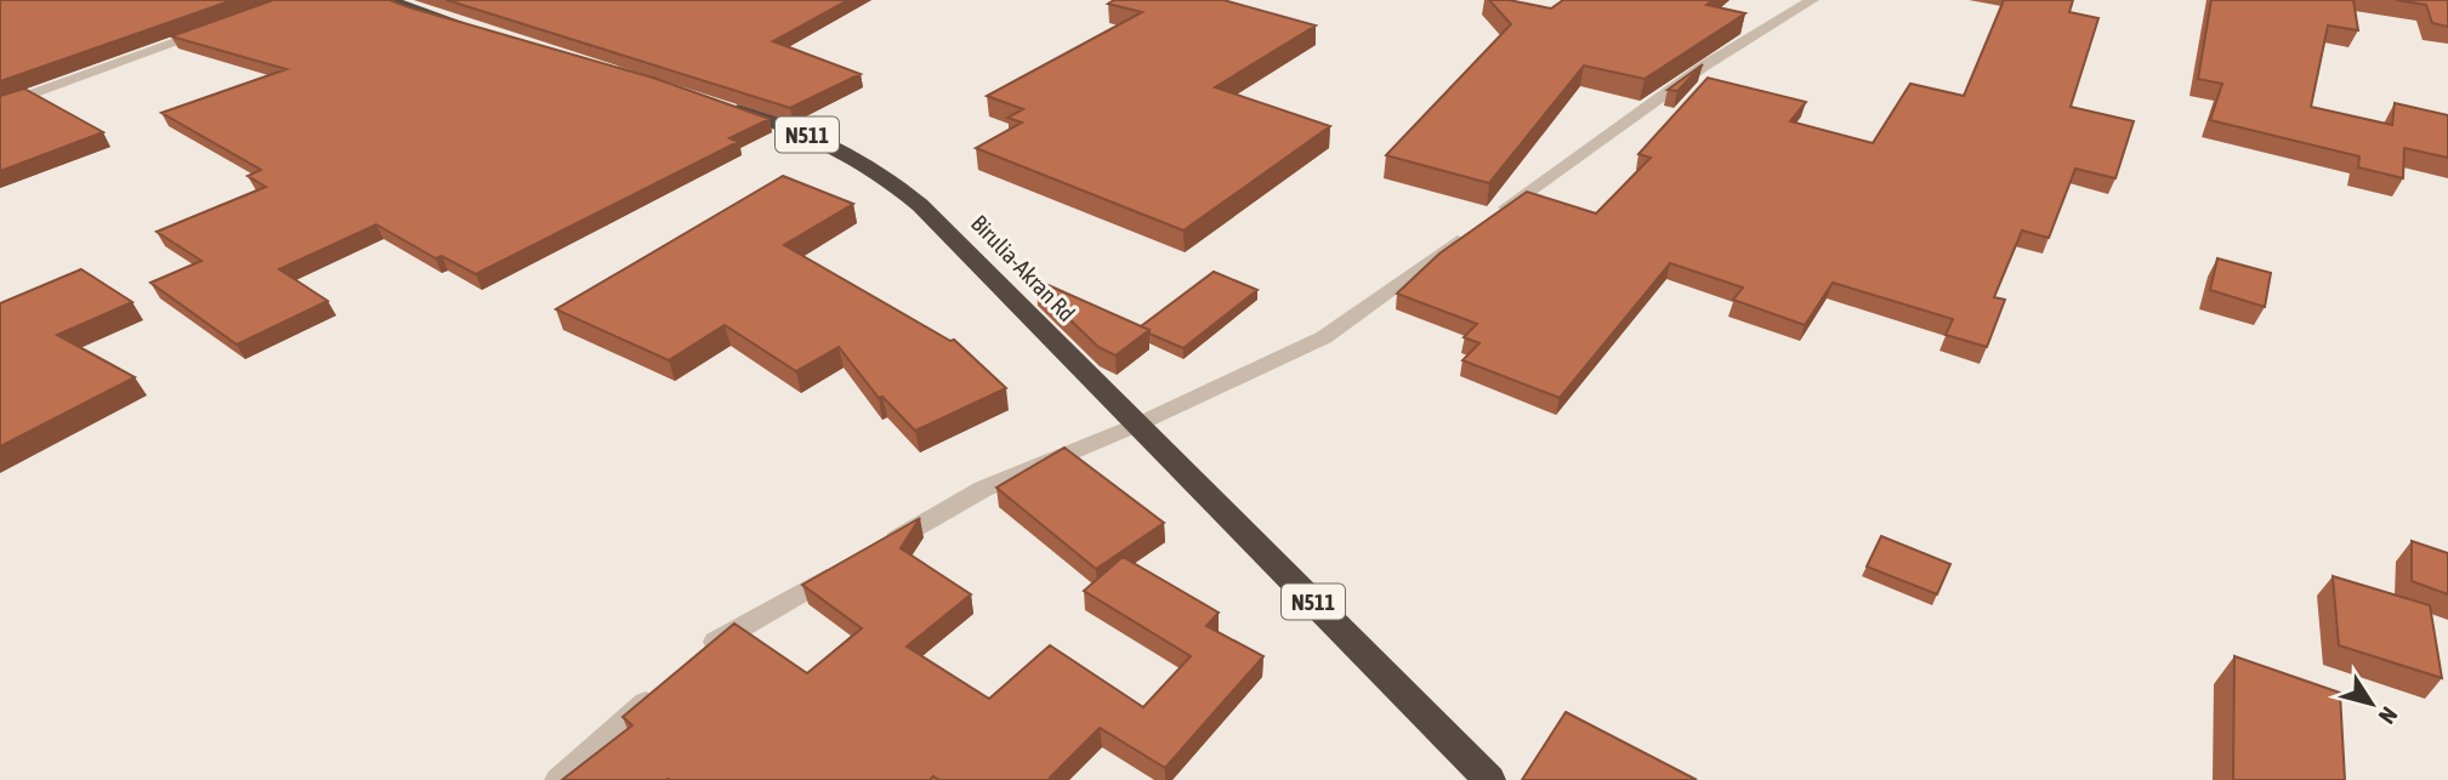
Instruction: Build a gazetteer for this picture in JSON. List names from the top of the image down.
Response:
{
  "streets": {
    "highway": ["N511", "Birulia-Akran Rd"]
  },
  "north": "bottom right"
}
